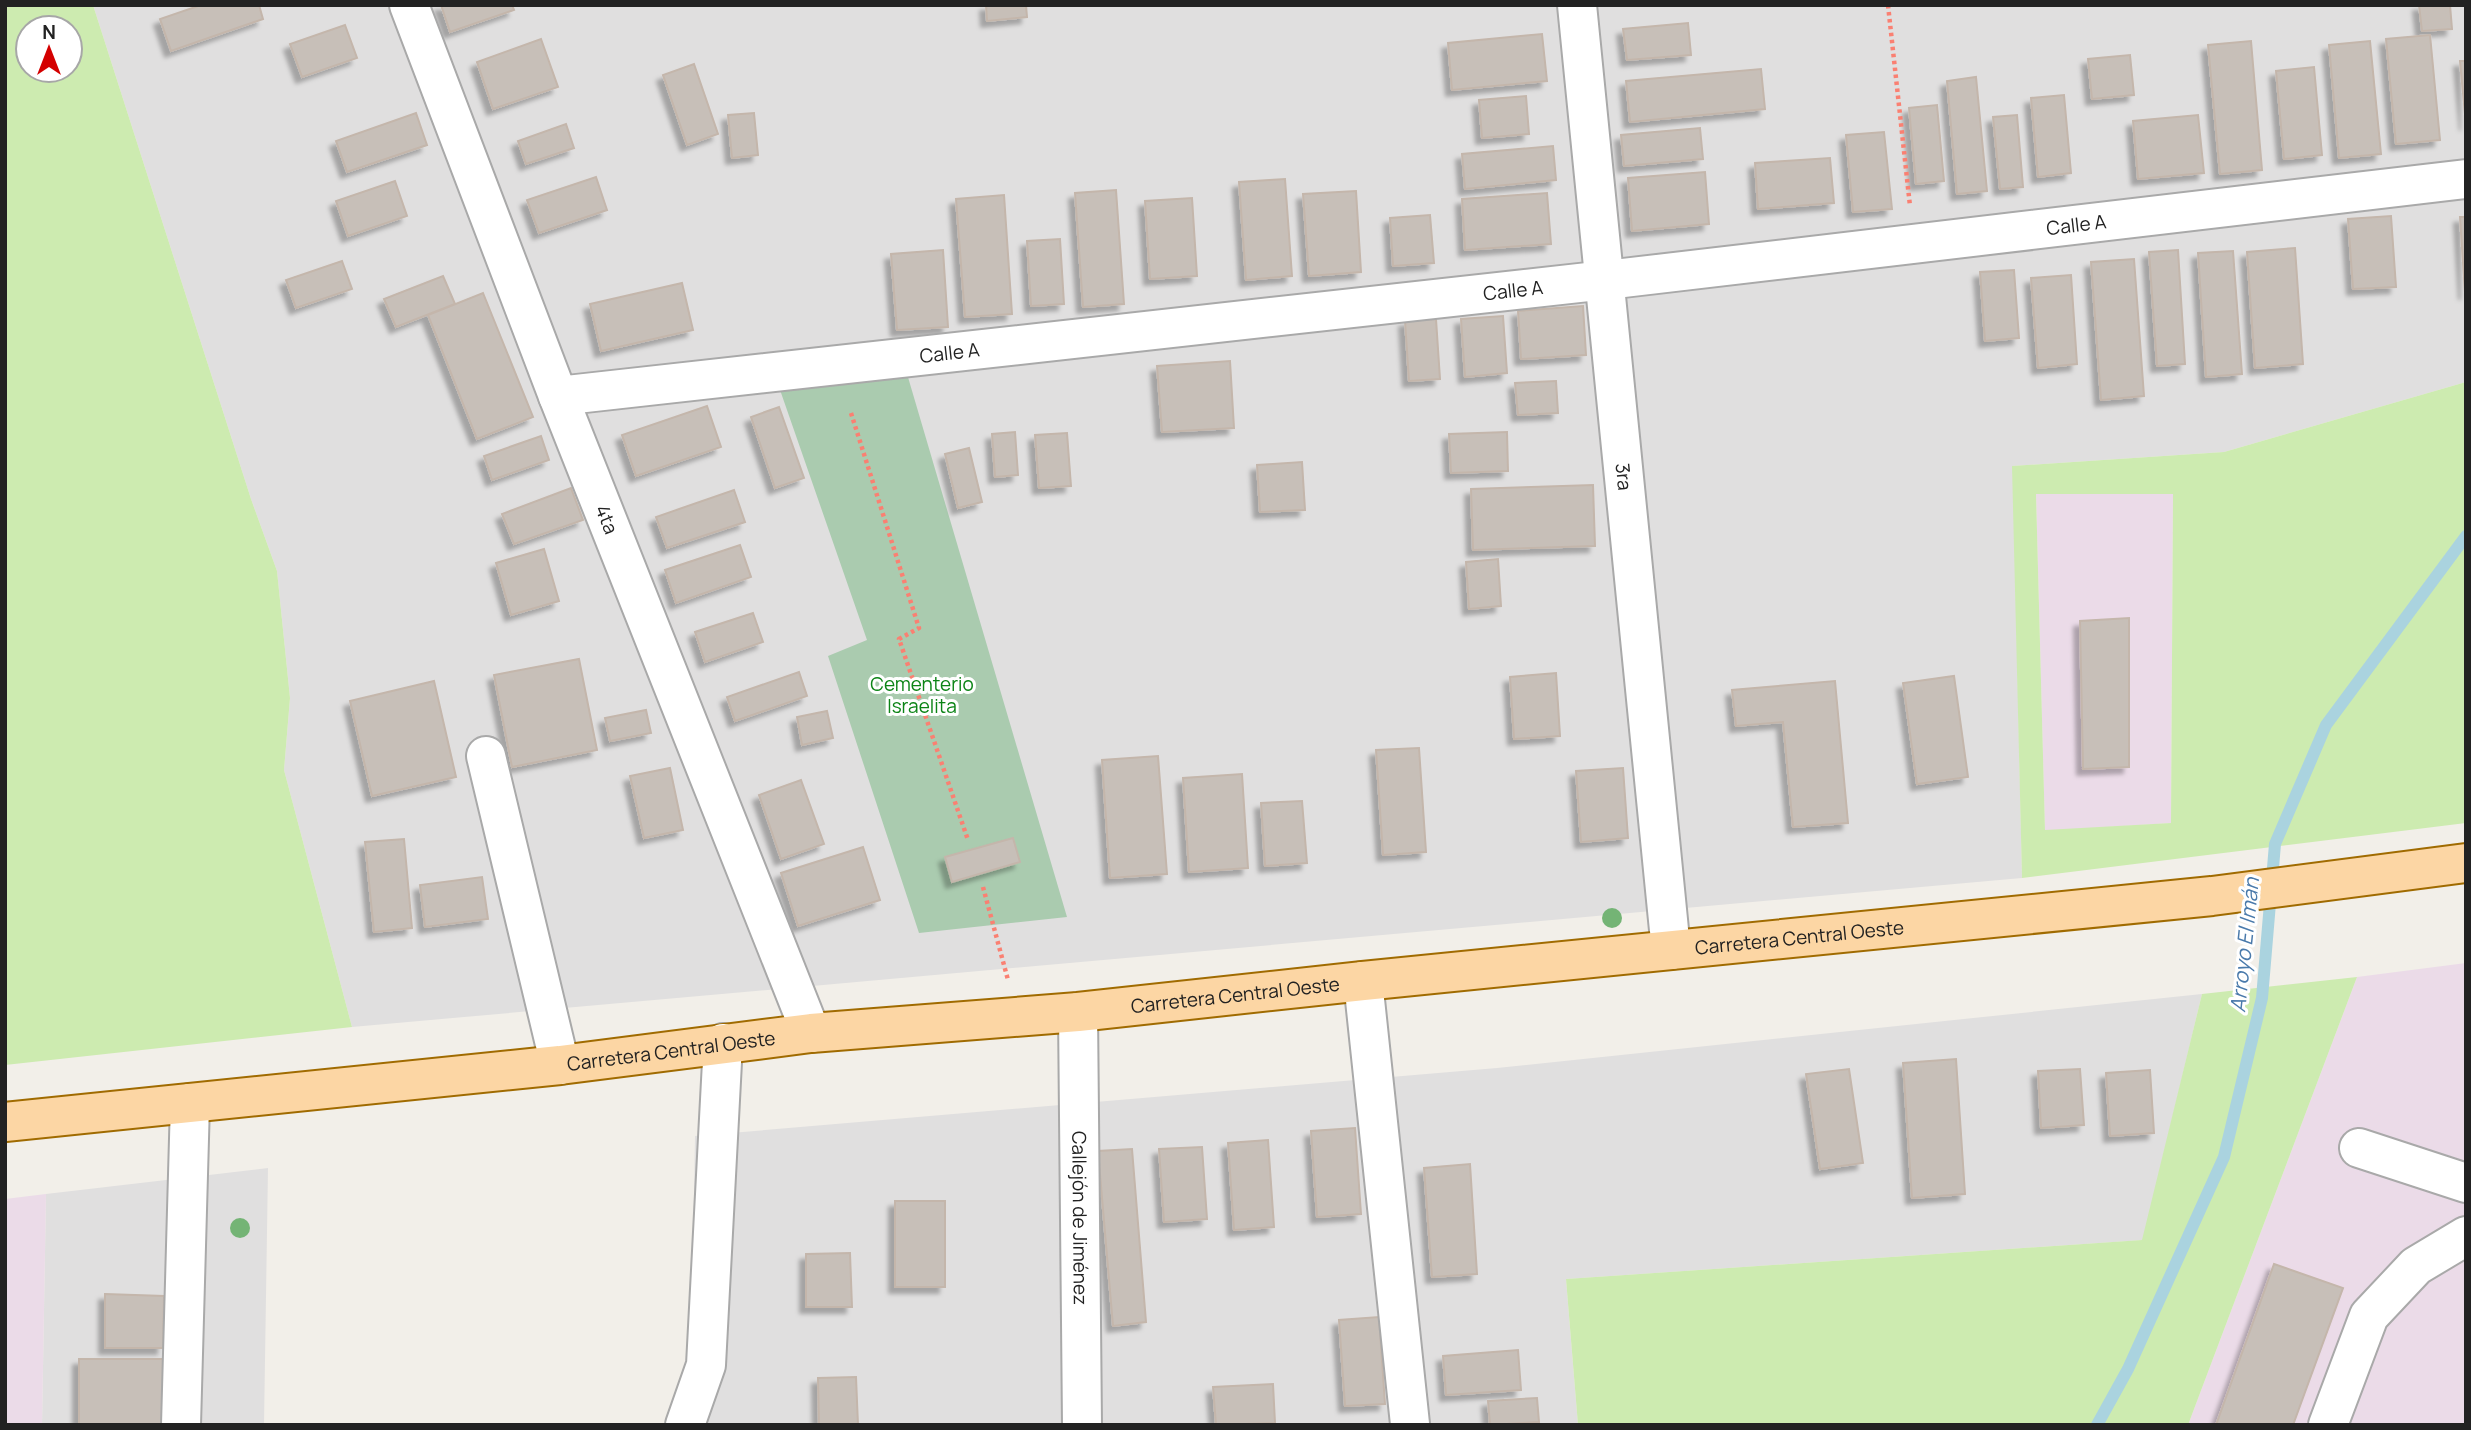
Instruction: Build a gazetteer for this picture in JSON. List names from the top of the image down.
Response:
{
  "streets": {
    "main road": ["Carretera Central Oeste"],
    "street": [
      "Calle A",
      "3ra",
      "4ta",
      "Callejón de Jiménez"
    ]
  },
  "crossings": [
    ["Calle A", "3ra"],
    ["Calle A", "4ta"],
    ["3ra", "Carretera Central Oeste"],
    ["4ta", "Carretera Central Oeste"],
    ["Carretera Central Oeste", "Callejón de Jiménez"]
  ],
  "water": ["Arroyo El Imán"],
  "parks": ["Cementerio Israelita"],
  "north": "top"
}
